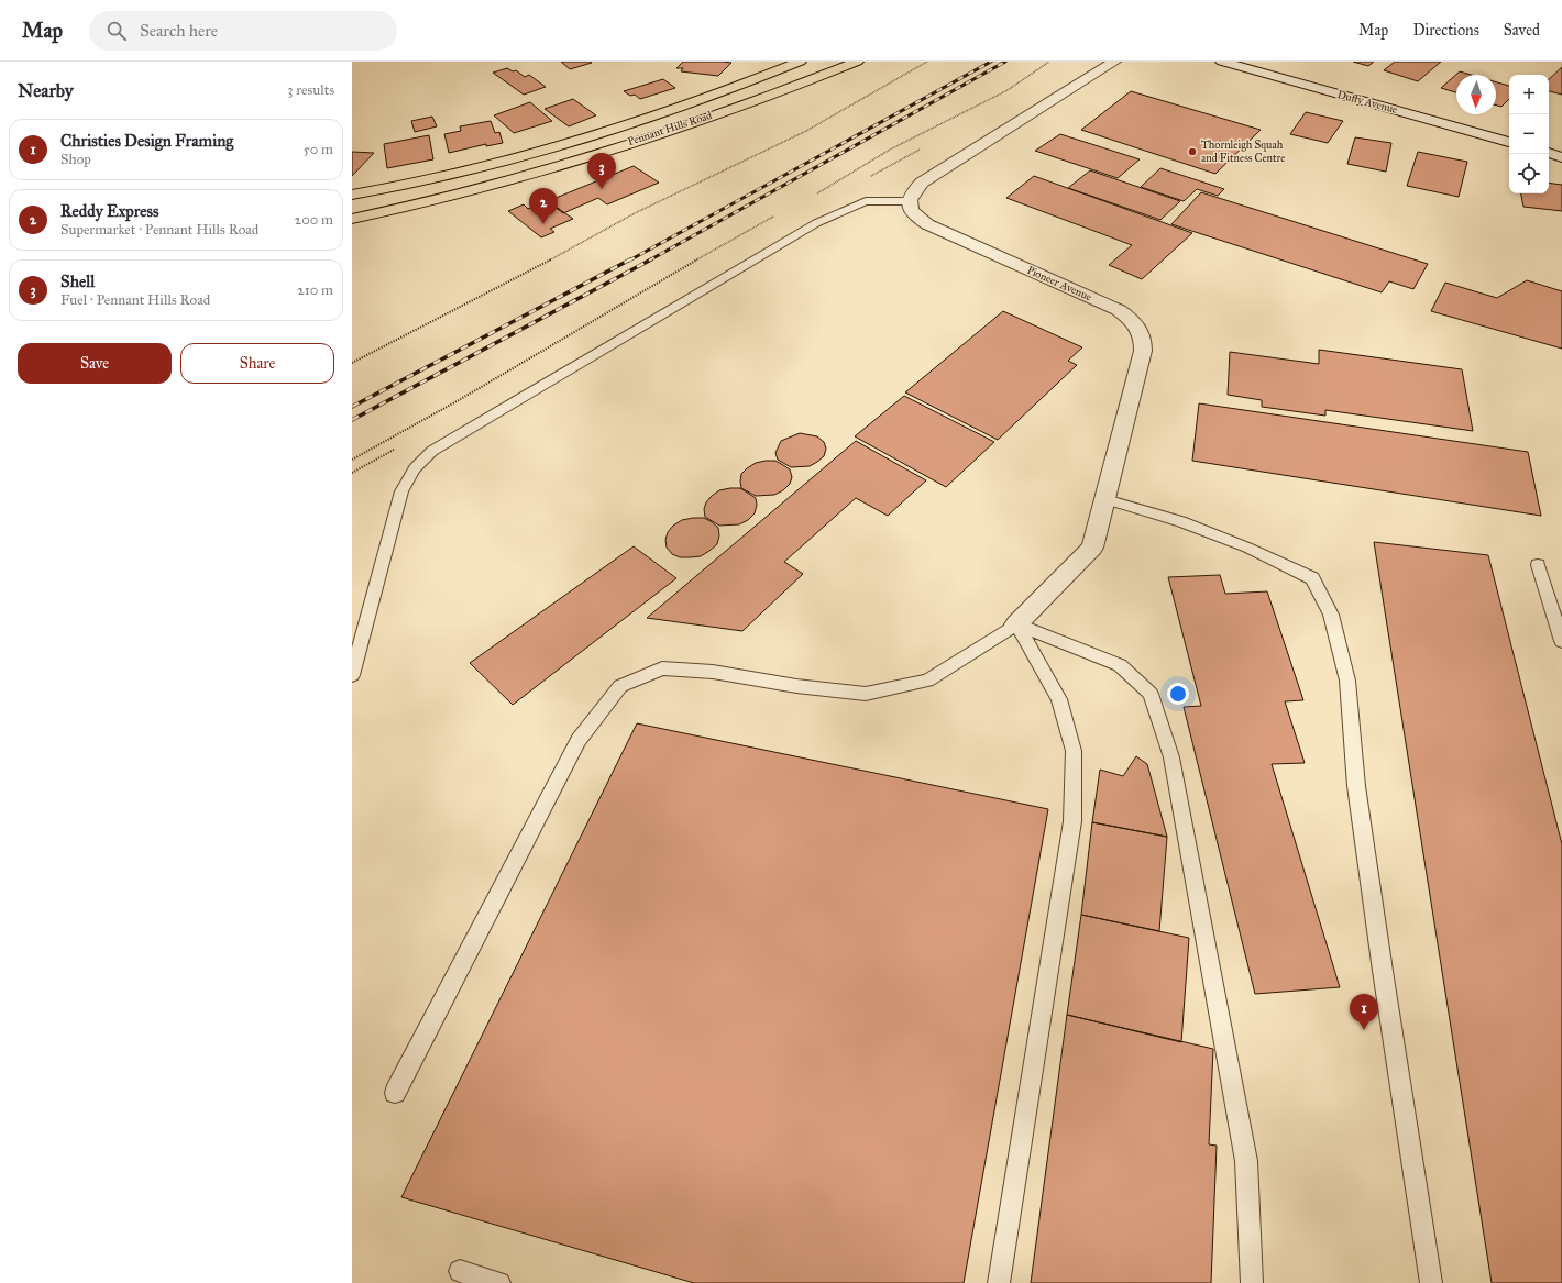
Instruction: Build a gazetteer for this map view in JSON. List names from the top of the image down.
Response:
{
  "streets": {
    "highway": ["Pennant Hills Road"],
    "street": ["Duffy Avenue", "Pioneer Avenue"]
  },
  "places": ["Thornleigh Squah and Fitness Centre"],
  "north": "bottom",
  "page": {
    "header": "Map",
    "search": "Search here",
    "nav": ["Map", "Directions", "Saved"],
    "heading": ["Nearby", "3 results"],
    "map_buttons": ["+", "−"],
    "list": [
      {
        "mark": "1",
        "name": "Christies Design Framing",
        "note": "Shop",
        "value": "50 m"
      },
      {
        "mark": "2",
        "name": "Reddy Express",
        "note": "Supermarket · Pennant Hills Road",
        "value": "200 m"
      },
      {
        "mark": "3",
        "name": "Shell",
        "note": "Fuel · Pennant Hills Road",
        "value": "210 m"
      }
    ],
    "pins": ["3", "2", "1"],
    "buttons": ["Save", "Share"]
  }
}
